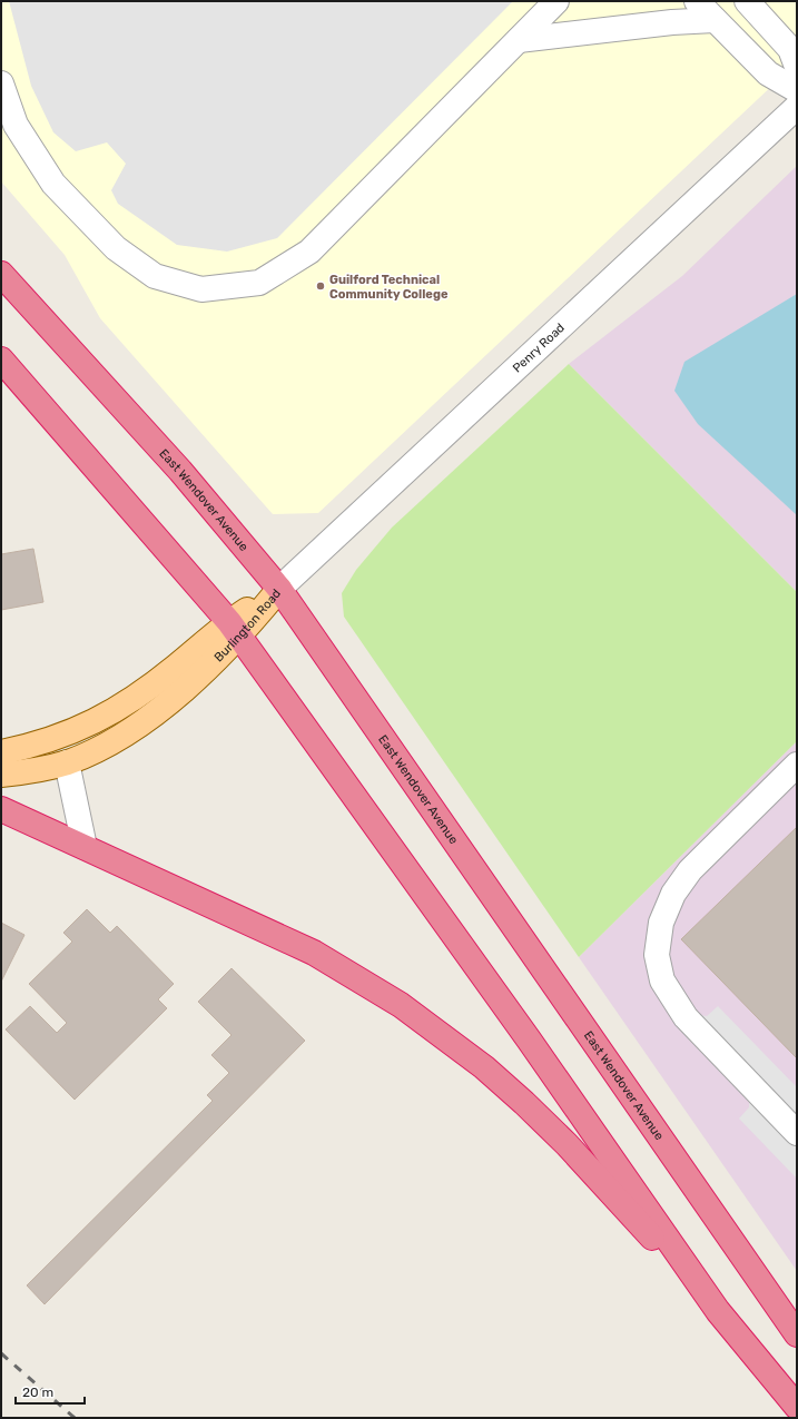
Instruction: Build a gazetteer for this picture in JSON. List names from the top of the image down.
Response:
{
  "streets": {
    "highway": ["East Wendover Avenue"],
    "main road": ["Burlington Road"],
    "street": ["Penry Road"]
  },
  "crossings": [
    ["Penry Road", "East Wendover Avenue"],
    ["Penry Road", "Burlington Road"],
    ["East Wendover Avenue", "Burlington Road"]
  ],
  "places": ["Guilford Technical Community College"],
  "scale_bar": "20 m"
}
